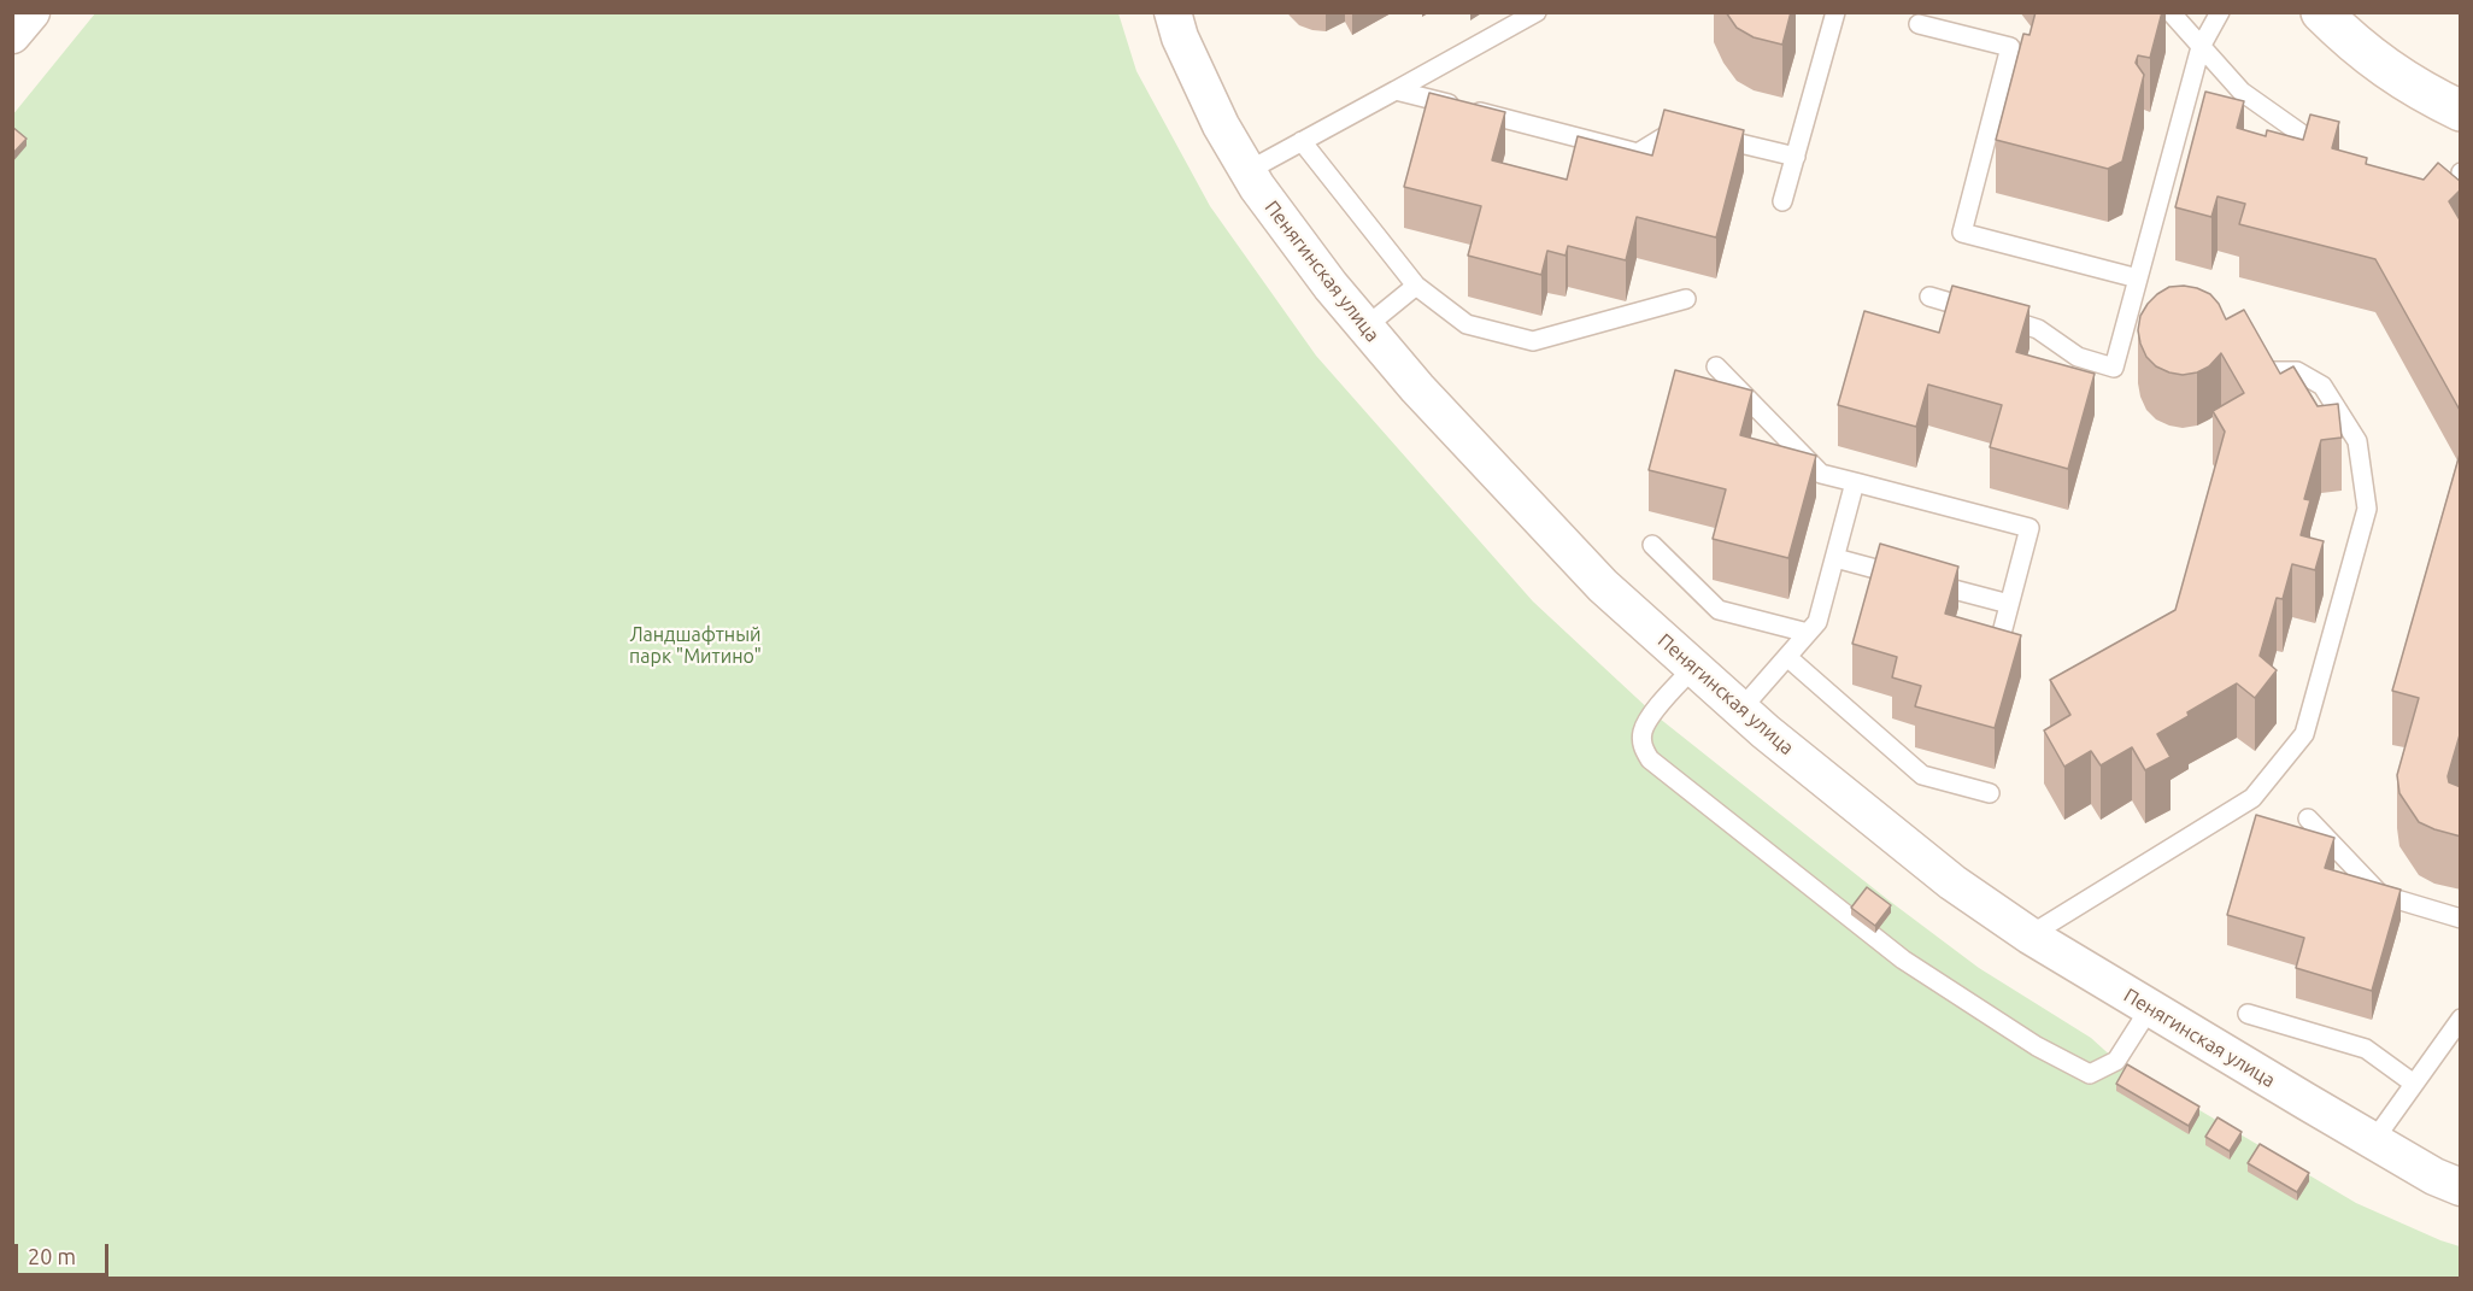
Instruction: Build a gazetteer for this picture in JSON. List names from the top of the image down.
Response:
{
  "streets": {
    "street": ["Пенягинская улица"]
  },
  "parks": ["Ландшафтный парк \"Митино\""],
  "scale_bar": "20 m"
}
